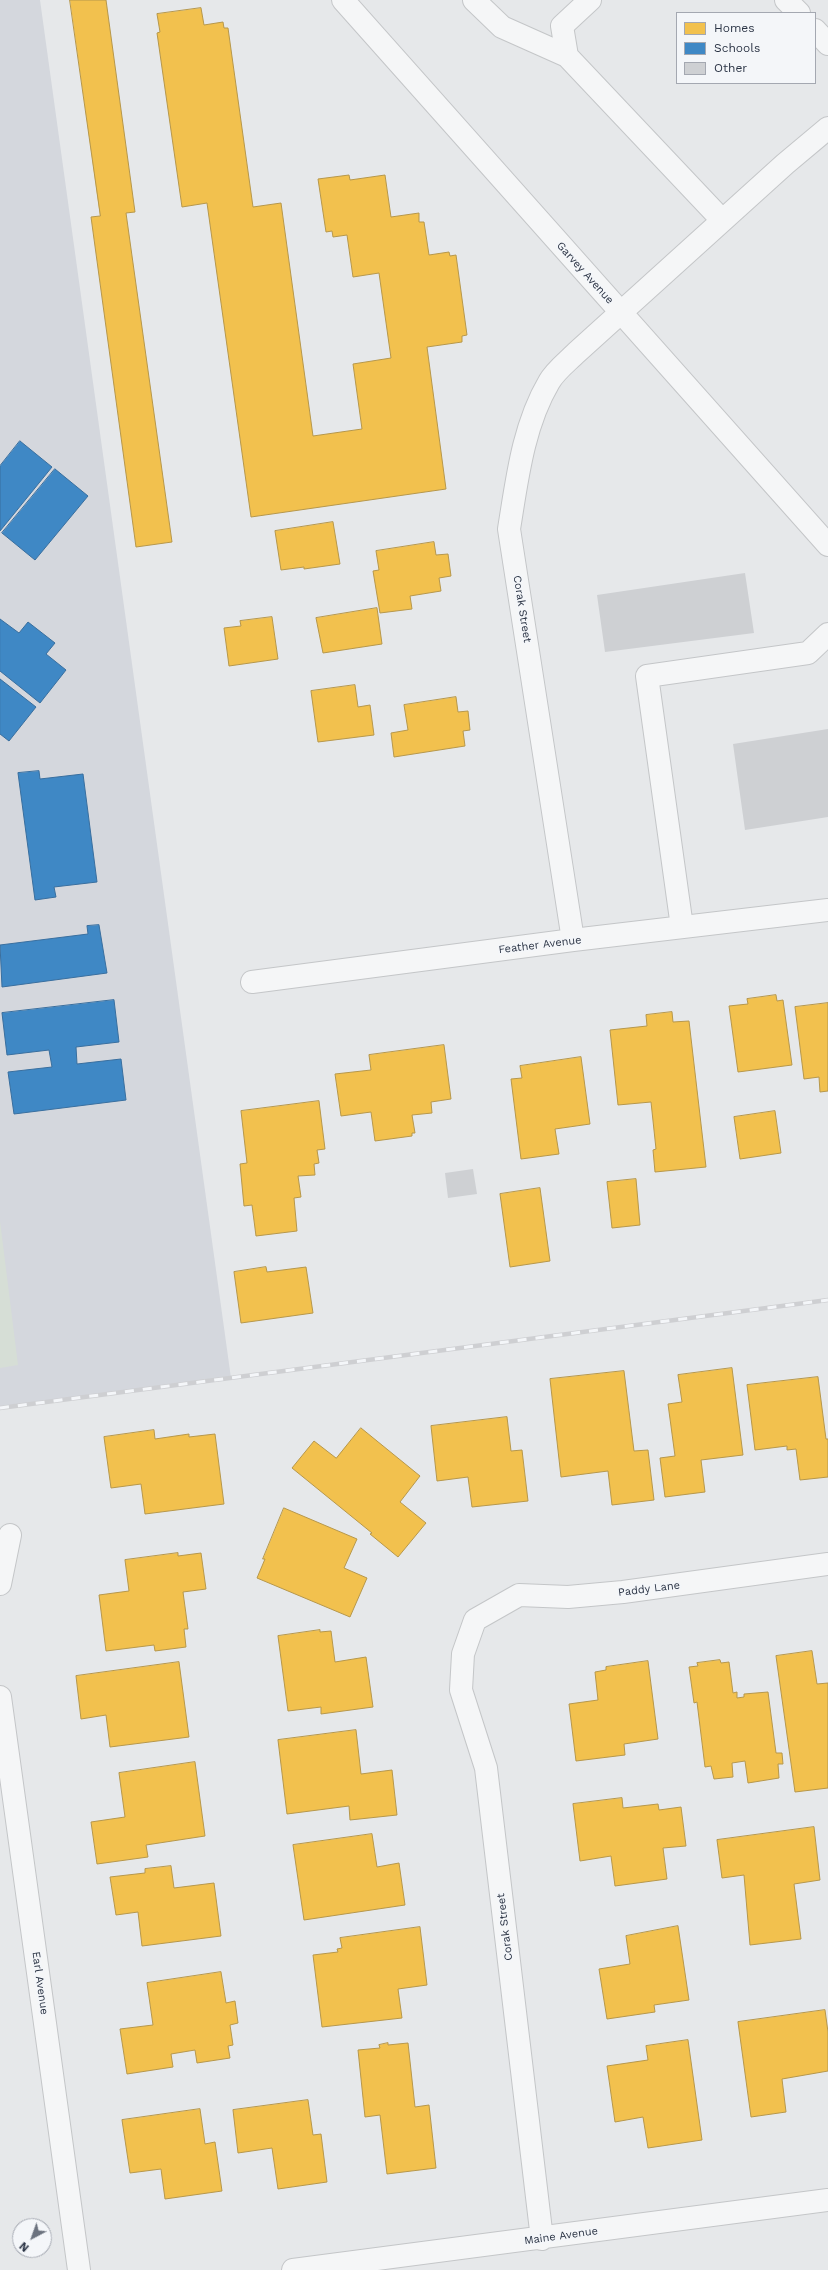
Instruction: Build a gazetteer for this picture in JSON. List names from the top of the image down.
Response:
{
  "streets": {
    "street": [
      "Garvey Avenue",
      "Corak Street",
      "Feather Avenue",
      "Paddy Lane",
      "Earl Avenue",
      "Maine Avenue"
    ]
  },
  "crossings": [
    ["Garvey Avenue", "Corak Street"],
    ["Corak Street", "Feather Avenue"],
    ["Corak Street", "Paddy Lane"],
    ["Corak Street", "Maine Avenue"]
  ],
  "legend": ["Homes", "Schools", "Other"],
  "north": "bottom left"
}
